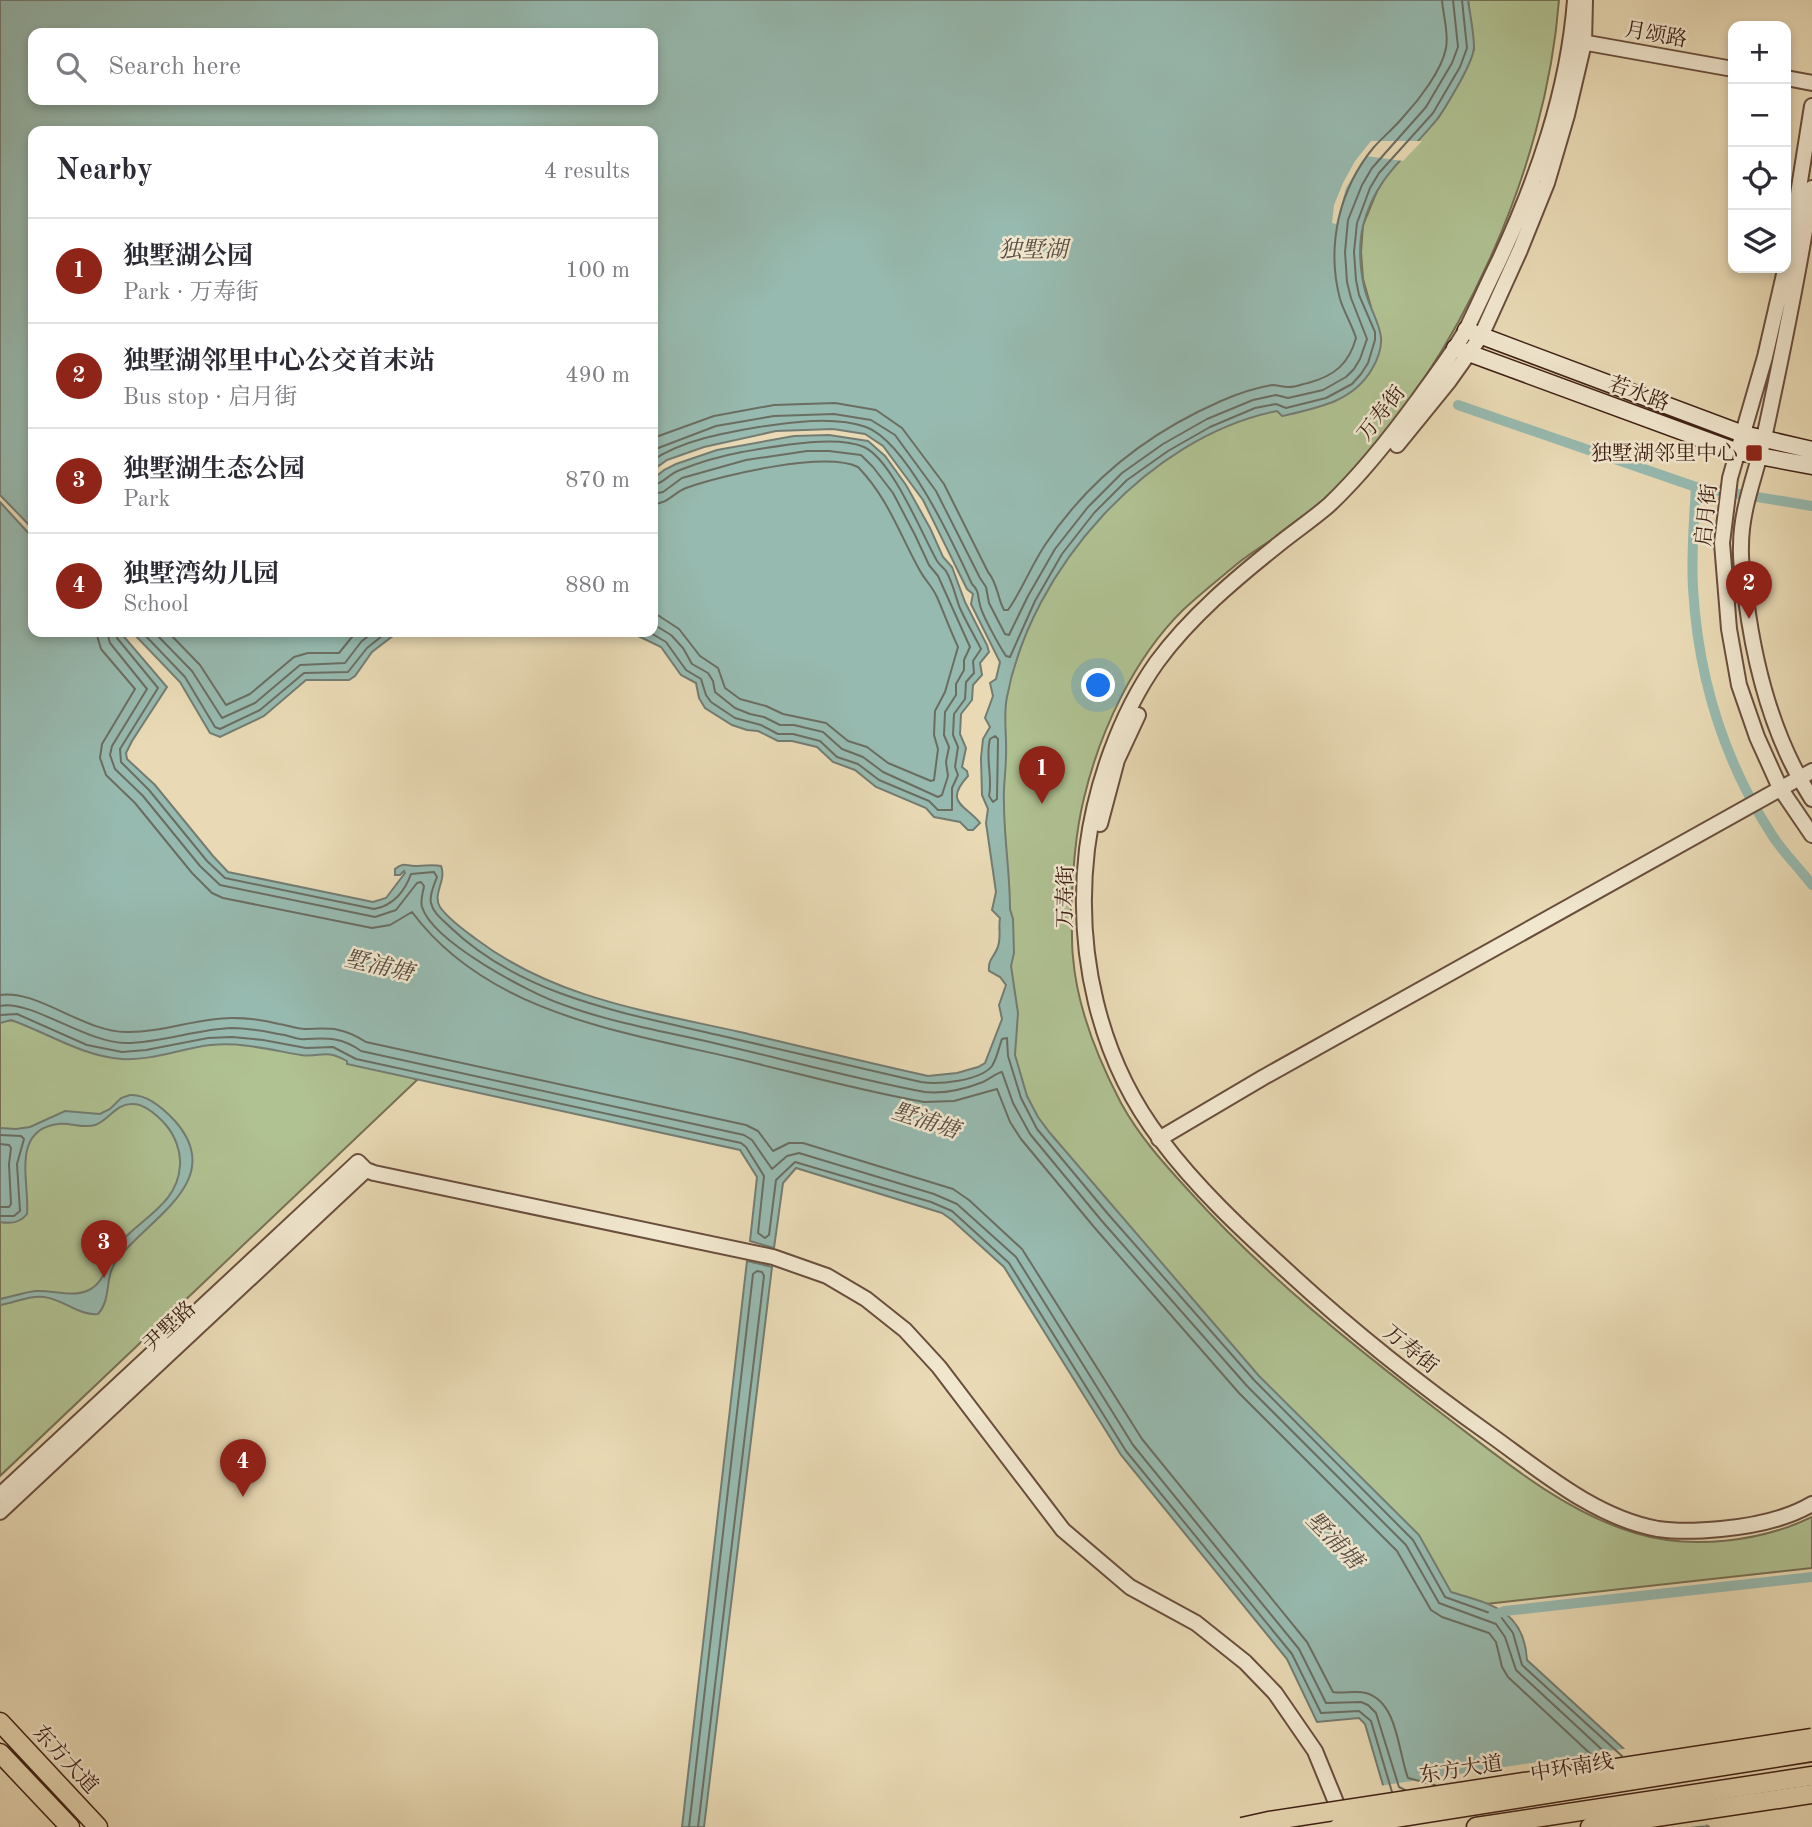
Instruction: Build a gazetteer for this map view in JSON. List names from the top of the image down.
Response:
{
  "streets": {
    "main road": ["若水路", "东方大道", "中环南线"],
    "street": [
      "月颂路",
      "万寿街",
      "启月街",
      "尹墅路"
    ]
  },
  "crossings": [
    ["月颂路", "万寿街"],
    ["若水路", "万寿街"],
    ["若水路", "启月街"]
  ],
  "water": ["独墅湖", "墅浦塘"],
  "places": {
    "transit": ["独墅湖邻里中心"]
  },
  "page": {
    "map_buttons": ["+", "−"],
    "search": "Search here",
    "heading": ["Nearby", "4 results"],
    "list": [
      {
        "mark": "1",
        "name": "独墅湖公园",
        "note": "Park · 万寿街",
        "value": "100 m"
      },
      {
        "mark": "2",
        "name": "独墅湖邻里中心公交首末站",
        "note": "Bus stop · 启月街",
        "value": "490 m"
      },
      {
        "mark": "3",
        "name": "独墅湖生态公园",
        "note": "Park",
        "value": "870 m"
      },
      {
        "mark": "4",
        "name": "独墅湾幼儿园",
        "note": "School",
        "value": "880 m"
      }
    ],
    "pins": [
      "2",
      "1",
      "3",
      "4"
    ]
  }
}
